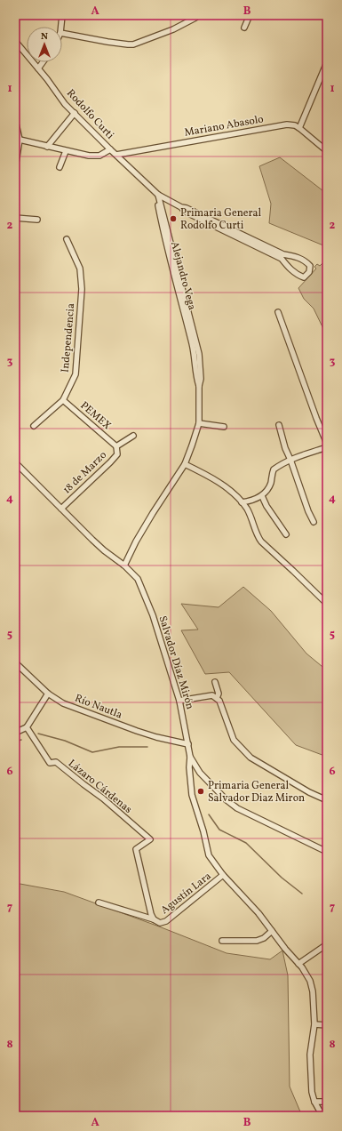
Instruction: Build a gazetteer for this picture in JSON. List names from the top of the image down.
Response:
{
  "streets": {
    "street": [
      "Rodolfo Curti",
      "Mariano Abasolo",
      "Alejandro Vega",
      "Independencia",
      "PEMEX",
      "18 de Marzo",
      "Salvador Díaz Mirón",
      "Río Nautla",
      "Lázaro Cárdenas",
      "Agustín Lara"
    ]
  },
  "crossings": [
    ["Rodolfo Curti", "Mariano Abasolo"],
    ["Rodolfo Curti", "Alejandro Vega"],
    ["Alejandro Vega", "Salvador Díaz Mirón"],
    ["Independencia", "PEMEX"],
    ["PEMEX", "18 de Marzo"],
    ["18 de Marzo", "Salvador Díaz Mirón"],
    ["Salvador Díaz Mirón", "Río Nautla"],
    ["Salvador Díaz Mirón", "Agustín Lara"],
    ["Lázaro Cárdenas", "Agustín Lara"]
  ],
  "places": ["Primaria General Rodolfo Curti", "Primaria General Salvador Diaz Miron"],
  "north": "top",
  "grid": {
    "columns": ["A", "B"],
    "rows": [
      "1",
      "2",
      "3",
      "4",
      "5",
      "6",
      "7",
      "8"
    ]
  }
}
